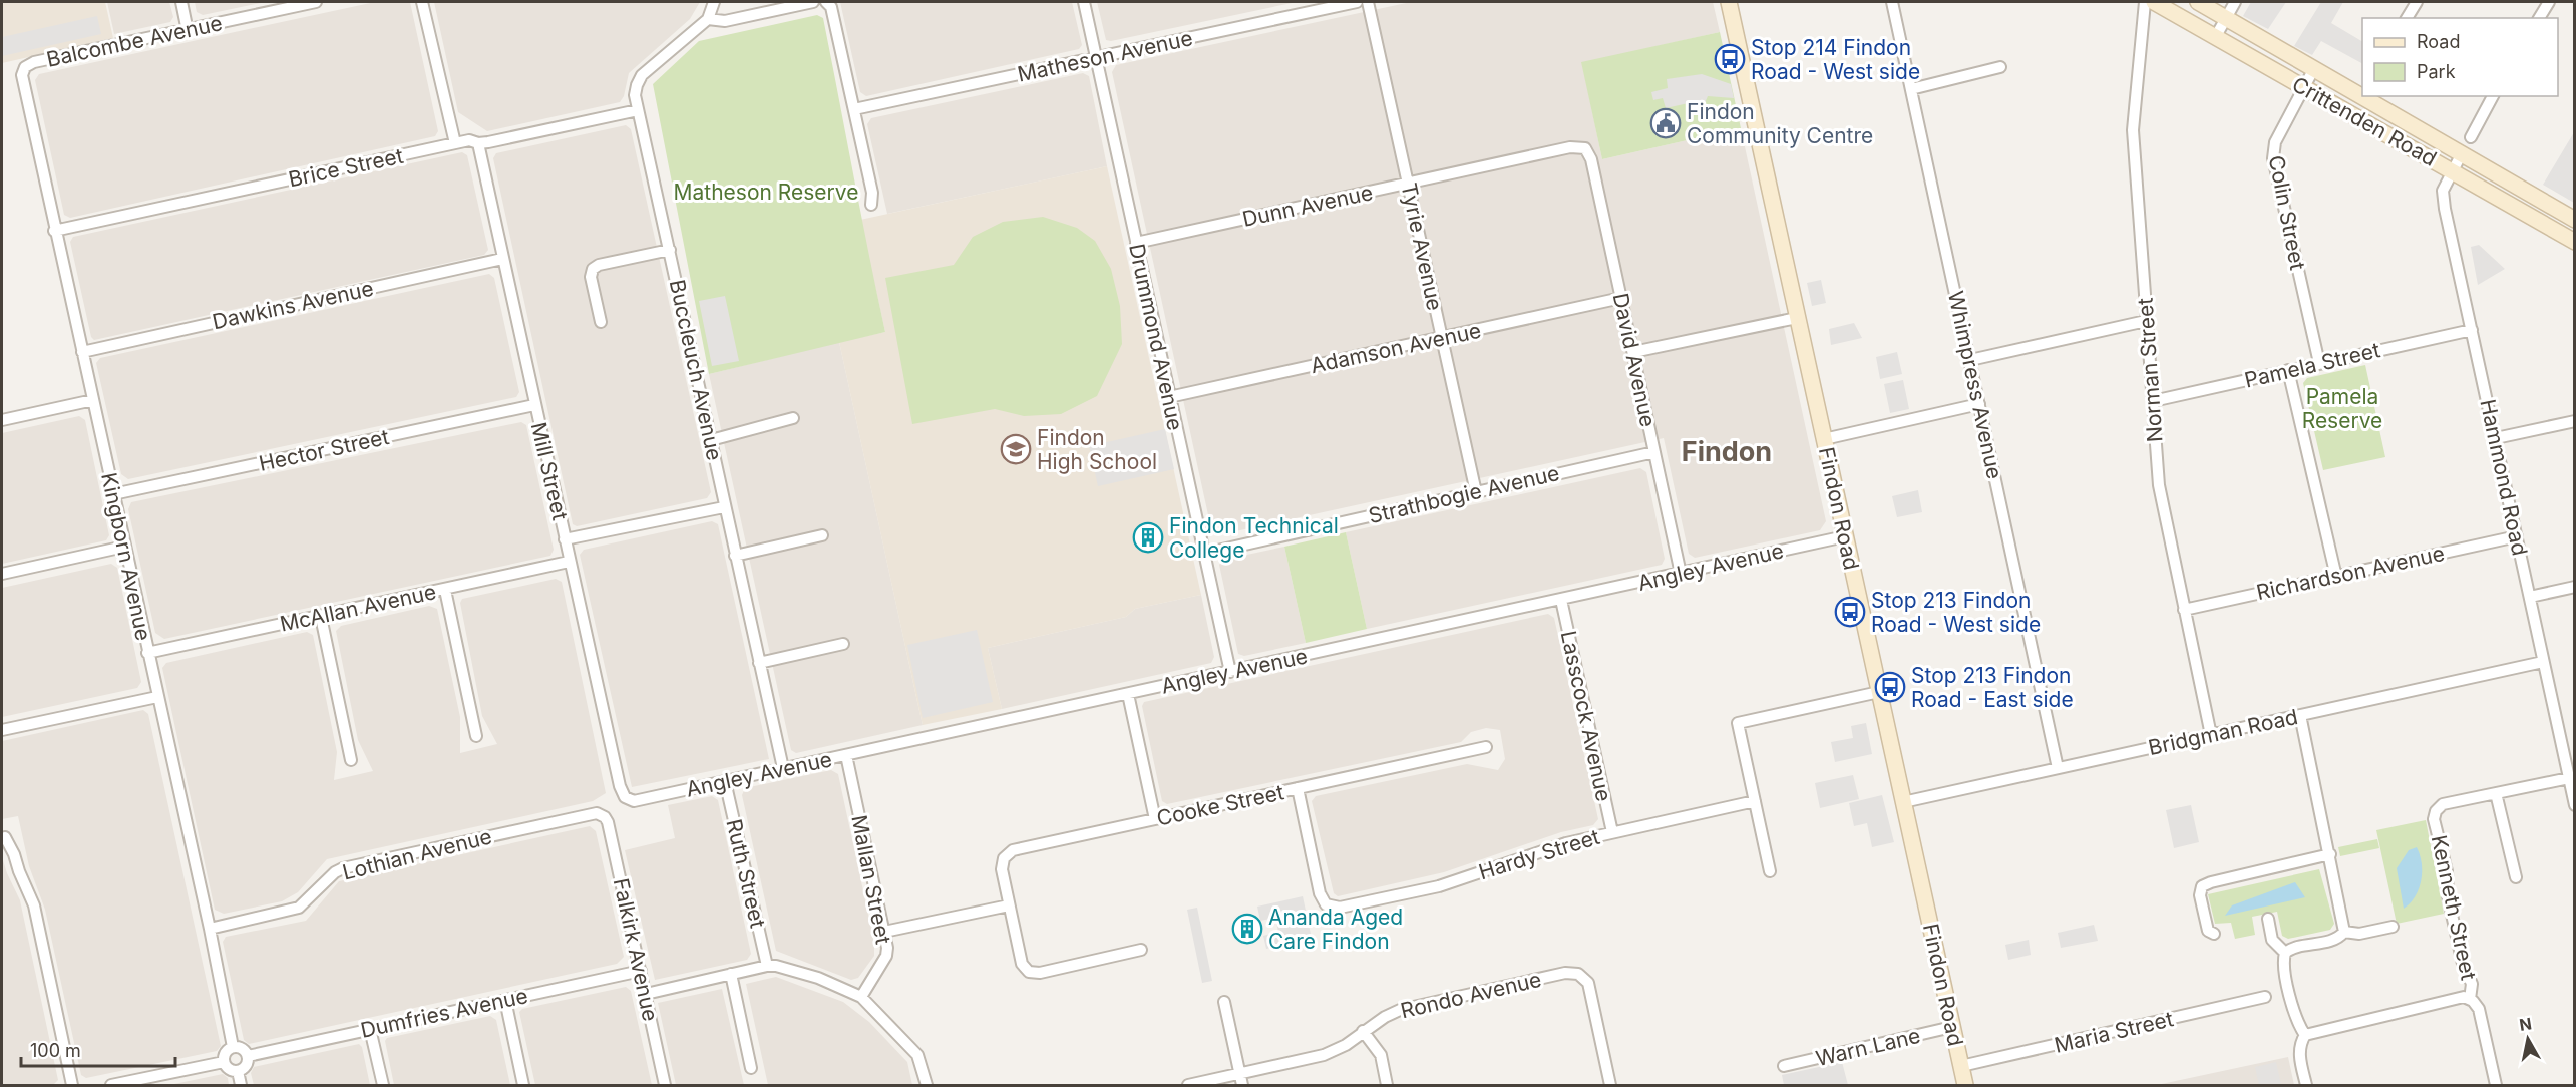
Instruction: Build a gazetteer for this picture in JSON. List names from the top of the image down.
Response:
{
  "streets": {
    "main road": ["Crittenden Road", "Findon Road"],
    "street": [
      "Balcombe Avenue",
      "Matheson Avenue",
      "Brice Street",
      "Dunn Avenue",
      "Colin Street",
      "Tyrie Avenue",
      "Dawkins Avenue",
      "Drummond Avenue",
      "Adamson Avenue",
      "David Avenue",
      "Pamela Street",
      "Buccleuch Avenue",
      "Norman Street",
      "Whimpress Avenue",
      "Hector Street",
      "Mill Street",
      "Hammond Road",
      "Strathbogie Avenue",
      "Kingborn Avenue",
      "Angley Avenue",
      "Richardson Avenue",
      "McAllan Avenue",
      "Lasscock Avenue",
      "Bridgman Road",
      "Cooke Street",
      "Lothian Avenue",
      "Hardy Street",
      "Ruth Street",
      "Mallan Street",
      "Kenneth Street",
      "Falkirk Avenue",
      "Rondo Avenue",
      "Dumfries Avenue",
      "Maria Street",
      "Warn Lane"
    ]
  },
  "crossings": [
    ["Balcombe Avenue", "Kingborn Avenue"],
    ["Matheson Avenue", "Drummond Avenue"],
    ["Crittenden Road", "Colin Street"],
    ["Crittenden Road", "Hammond Road"],
    ["Brice Street", "Buccleuch Avenue"],
    ["Brice Street", "Mill Street"],
    ["Brice Street", "Kingborn Avenue"],
    ["Dunn Avenue", "Tyrie Avenue"],
    ["Dunn Avenue", "Drummond Avenue"],
    ["Dunn Avenue", "David Avenue"],
    ["Colin Street", "Pamela Street"],
    ["Tyrie Avenue", "Adamson Avenue"],
    ["Tyrie Avenue", "Strathbogie Avenue"],
    ["Dawkins Avenue", "Mill Street"],
    ["Dawkins Avenue", "Kingborn Avenue"],
    ["Drummond Avenue", "Adamson Avenue"],
    ["Drummond Avenue", "Strathbogie Avenue"],
    ["Drummond Avenue", "Angley Avenue"],
    ["Adamson Avenue", "David Avenue"],
    ["David Avenue", "Strathbogie Avenue"],
    ["David Avenue", "Angley Avenue"],
    ["Pamela Street", "Norman Street"],
    ["Pamela Street", "Hammond Road"],
    ["Buccleuch Avenue", "Angley Avenue"],
    ["Norman Street", "Richardson Avenue"],
    ["Norman Street", "Bridgman Road"],
    ["Whimpress Avenue", "Bridgman Road"],
    ["Hector Street", "Mill Street"],
    ["Hector Street", "Kingborn Avenue"],
    ["Mill Street", "Angley Avenue"],
    ["Mill Street", "McAllan Avenue"],
    ["Hammond Road", "Richardson Avenue"],
    ["Hammond Road", "Bridgman Road"],
    ["Hammond Road", "Kenneth Street"],
    ["Findon Road", "Angley Avenue"],
    ["Findon Road", "Bridgman Road"],
    ["Findon Road", "Maria Street"],
    ["Findon Road", "Warn Lane"],
    ["Kingborn Avenue", "McAllan Avenue"],
    ["Kingborn Avenue", "Lothian Avenue"],
    ["Kingborn Avenue", "Dumfries Avenue"],
    ["Angley Avenue", "Lasscock Avenue"],
    ["Angley Avenue", "Ruth Street"],
    ["Angley Avenue", "Mallan Street"],
    ["Lasscock Avenue", "Hardy Street"],
    ["Cooke Street", "Hardy Street"],
    ["Lothian Avenue", "Falkirk Avenue"],
    ["Falkirk Avenue", "Dumfries Avenue"]
  ],
  "districts": ["Findon"],
  "parks": ["Matheson Reserve", "Pamela Reserve"],
  "places": {
    "bus stop": ["Stop 214 Findon Road - West side", "Stop 213 Findon Road - West side", "Stop 213 Findon Road - East side"],
    "public building": ["Findon Community Centre"],
    "school or university": ["Findon High School"],
    "building": ["Findon Technical College", "Ananda Aged Care Findon"]
  },
  "legend": ["Road", "Park"],
  "scale_bar": "100 m",
  "north": "top"
}
